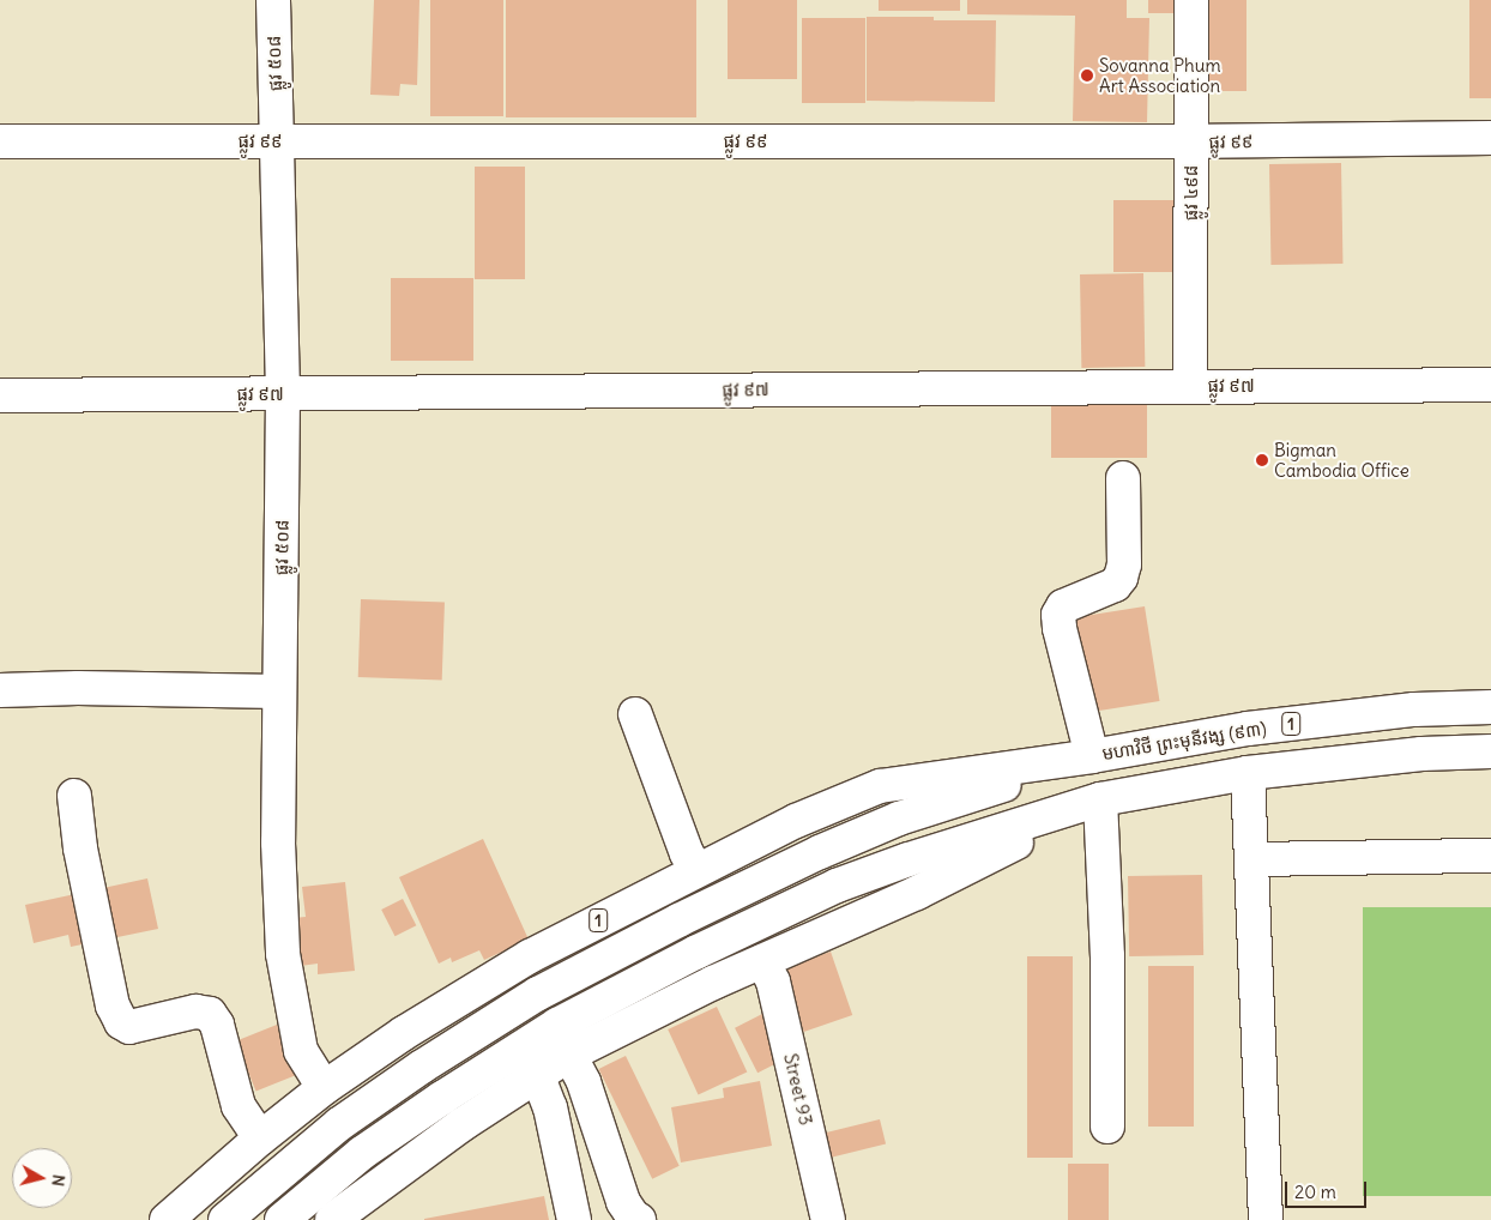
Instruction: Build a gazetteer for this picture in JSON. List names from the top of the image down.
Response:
{
  "streets": {
    "main road": [
      "ផ្លូវ ៥០៨",
      "ផ្លូវ ៩៩",
      "ផ្លូវ ៤៩៨",
      "ផ្លូវ ៩៧",
      "1",
      "មហាវិថី ព្រះមុនីវង្ស (៩៣)",
      "Street 93"
    ]
  },
  "crossings": [
    ["ផ្លូវ ៥០៨", "ផ្លូវ ៩៩"],
    ["ផ្លូវ ៥០៨", "ផ្លូវ ៩៧"],
    ["ផ្លូវ ៥០៨", "1"],
    ["ផ្លូវ ៩៩", "ផ្លូវ ៤៩៨"],
    ["ផ្លូវ ៤៩៨", "ផ្លូវ ៩៧"],
    ["1", "មហាវិថី ព្រះមុនីវង្ស (៩៣)"]
  ],
  "places": ["Sovanna Phum Art Association", "Bigman Cambodia Office"],
  "scale_bar": "20 m",
  "north": "right"
}
